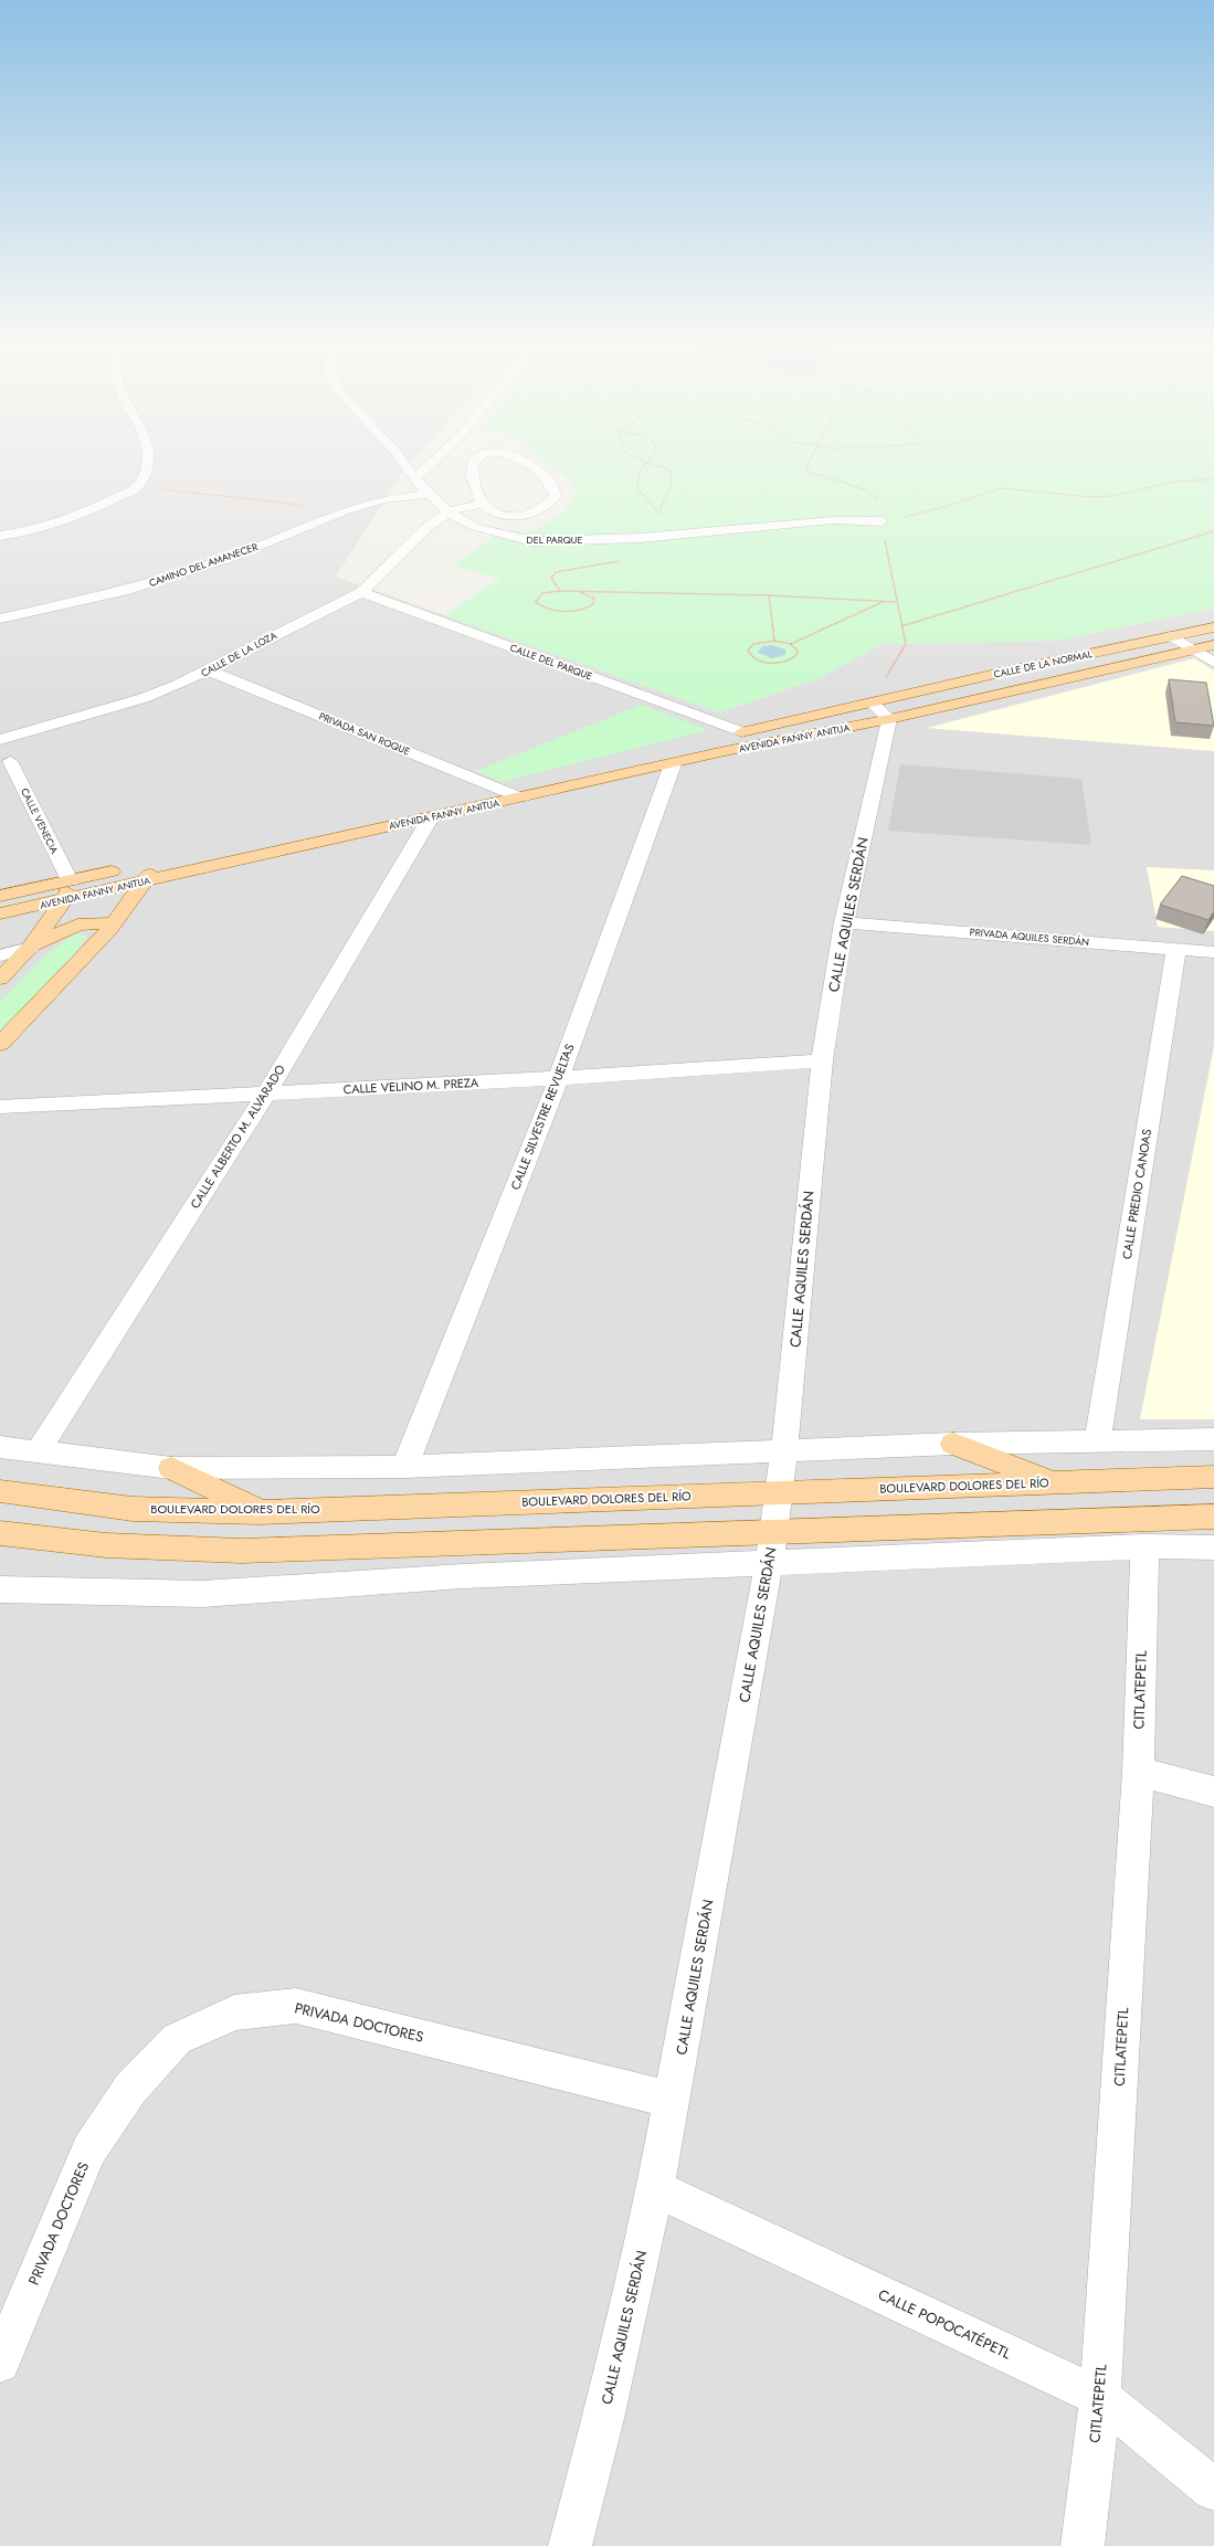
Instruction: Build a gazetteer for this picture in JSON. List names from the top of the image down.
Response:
{
  "streets": {
    "main road": ["CALLE DE LA NORMAL", "AVENIDA FANNY ANITUA", "BOULEVARD DOLORES DEL RÍO"],
    "street": [
      "DEL PARQUE",
      "CAMINO DEL AMANECER",
      "CALLE DE LA LOZA",
      "CALLE DEL PARQUE",
      "PRIVADA SAN ROQUE",
      "CALLE VENECIA",
      "CALLE AQUILES SERDÁN",
      "PRIVADA AQUILES SERDÁN",
      "CALLE VELINO M. PREZA",
      "CALLE SILVESTRE REVUELTAS",
      "CALLE ALBERTO M. ALVARADO",
      "CALLE PREDIO CANOAS",
      "CITLATEPETL",
      "PRIVADA DOCTORES",
      "CALLE POPOCATÉPETL"
    ]
  },
  "crossings": [
    ["DEL PARQUE", "CALLE DE LA LOZA"],
    ["CALLE DE LA LOZA", "CALLE DEL PARQUE"],
    ["CALLE DE LA LOZA", "PRIVADA SAN ROQUE"],
    ["CALLE DEL PARQUE", "AVENIDA FANNY ANITUA"],
    ["CALLE DE LA NORMAL", "AVENIDA FANNY ANITUA"],
    ["CALLE DE LA NORMAL", "CALLE AQUILES SERDÁN"],
    ["PRIVADA SAN ROQUE", "AVENIDA FANNY ANITUA"],
    ["AVENIDA FANNY ANITUA", "CALLE VENECIA"],
    ["AVENIDA FANNY ANITUA", "CALLE AQUILES SERDÁN"],
    ["AVENIDA FANNY ANITUA", "CALLE SILVESTRE REVUELTAS"],
    ["AVENIDA FANNY ANITUA", "CALLE ALBERTO M. ALVARADO"],
    ["CALLE AQUILES SERDÁN", "PRIVADA AQUILES SERDÁN"],
    ["CALLE AQUILES SERDÁN", "CALLE VELINO M. PREZA"],
    ["CALLE AQUILES SERDÁN", "BOULEVARD DOLORES DEL RÍO"],
    ["CALLE AQUILES SERDÁN", "PRIVADA DOCTORES"],
    ["CALLE AQUILES SERDÁN", "CALLE POPOCATÉPETL"],
    ["PRIVADA AQUILES SERDÁN", "CALLE PREDIO CANOAS"],
    ["CALLE VELINO M. PREZA", "CALLE SILVESTRE REVUELTAS"],
    ["CALLE VELINO M. PREZA", "CALLE ALBERTO M. ALVARADO"],
    ["CITLATEPETL", "CALLE POPOCATÉPETL"]
  ]
}
